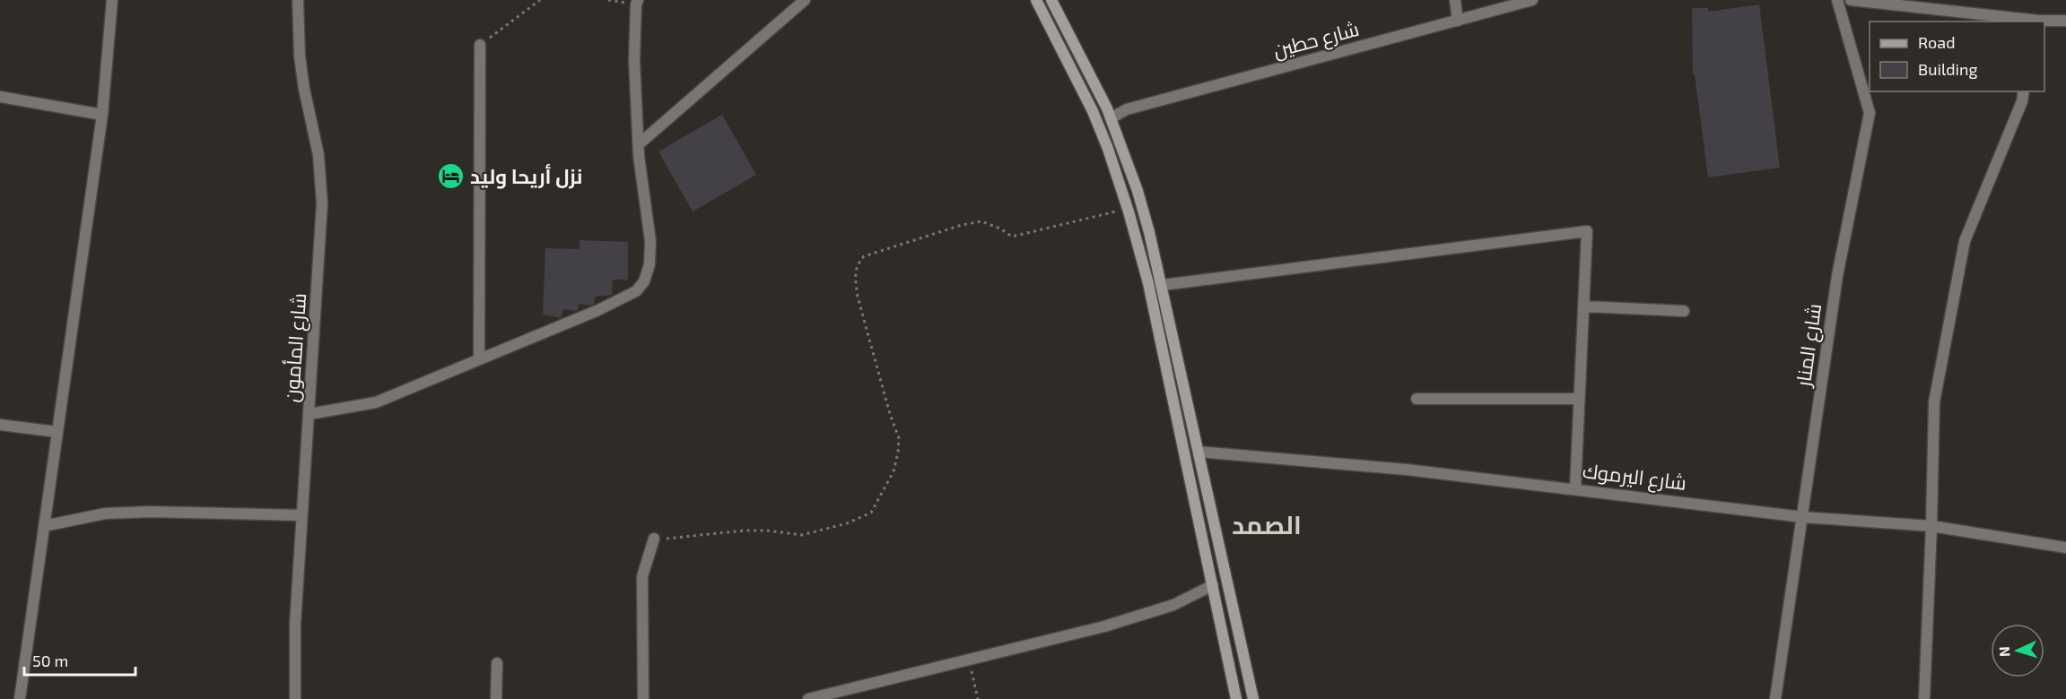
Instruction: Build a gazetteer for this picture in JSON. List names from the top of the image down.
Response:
{
  "streets": {
    "street": [
      "شارع حطين",
      "شارع المنار",
      "شارع المأمون",
      "شارع اليرموك"
    ]
  },
  "crossings": [
    ["شارع المنار", "شارع اليرموك"]
  ],
  "districts": ["الصمد"],
  "places": {
    "hotel": ["نزل أريحا وليد"]
  },
  "legend": ["Road", "Building"],
  "scale_bar": "50 m",
  "north": "left"
}
